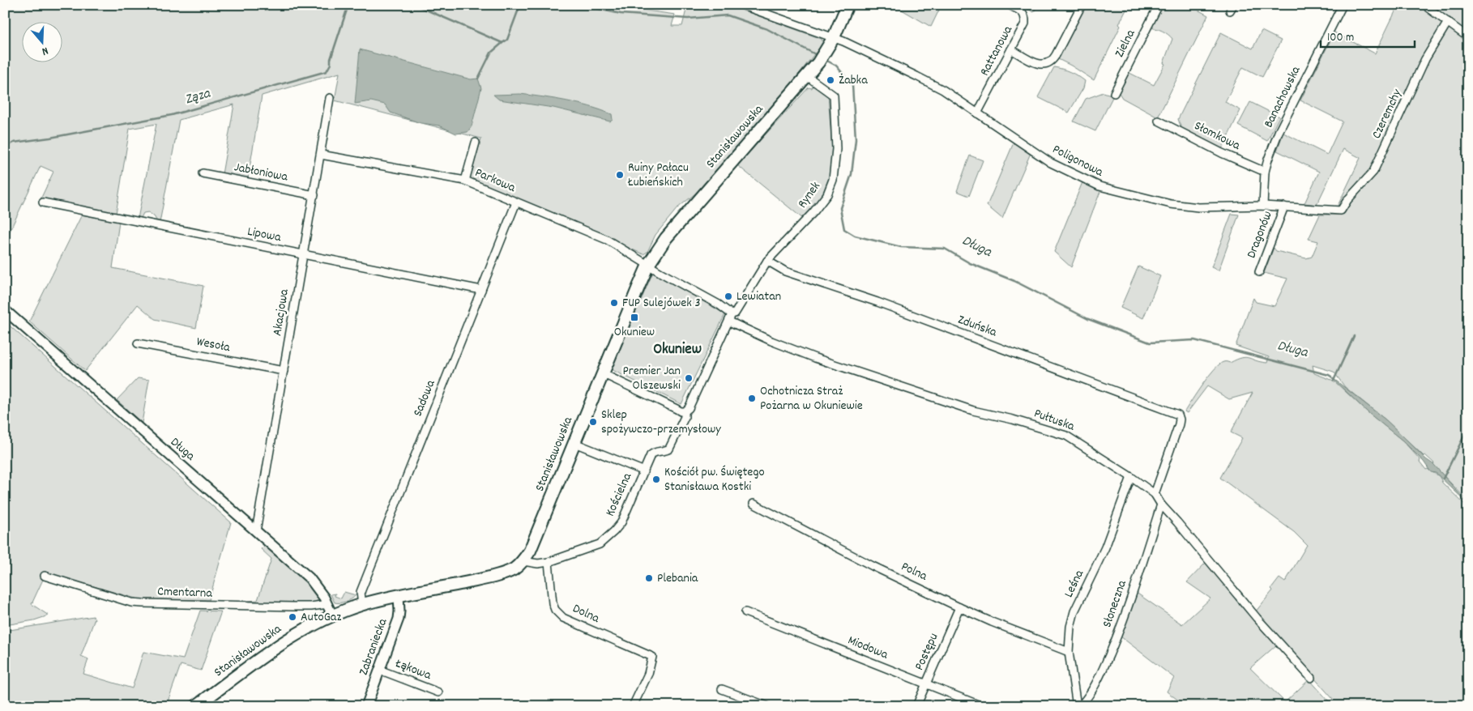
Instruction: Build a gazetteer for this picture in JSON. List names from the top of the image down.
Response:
{
  "streets": {
    "main road": ["Stanisławowska"],
    "street": [
      "Zielna",
      "Rattanowa",
      "Banachowska",
      "Czeremchy",
      "Słomkowa",
      "Poligonowa",
      "Jabłoniowa",
      "Parkowa",
      "Rynek",
      "Lipowa",
      "Dragonów",
      "Akacjowa",
      "Zduńska",
      "Wesoła",
      "Sadowa",
      "Pułtuska",
      "Długa",
      "Kościelna",
      "Polna",
      "Leśna",
      "Cmentarna",
      "Słoneczna",
      "Dolna",
      "Zabraniecka",
      "Miodowa",
      "Postępu",
      "Łąkowa"
    ]
  },
  "crossings": [
    ["Rattanowa", "Poligonowa"],
    ["Banachowska", "Słomkowa"],
    ["Banachowska", "Poligonowa"],
    ["Czeremchy", "Poligonowa"],
    ["Stanisławowska", "Poligonowa"],
    ["Stanisławowska", "Parkowa"],
    ["Stanisławowska", "Rynek"],
    ["Stanisławowska", "Sadowa"],
    ["Stanisławowska", "Długa"],
    ["Stanisławowska", "Kościelna"],
    ["Stanisławowska", "Zabraniecka"],
    ["Poligonowa", "Dragonów"],
    ["Jabłoniowa", "Akacjowa"],
    ["Parkowa", "Akacjowa"],
    ["Parkowa", "Sadowa"],
    ["Rynek", "Zduńska"],
    ["Rynek", "Pułtuska"],
    ["Rynek", "Kościelna"],
    ["Lipowa", "Akacjowa"],
    ["Lipowa", "Sadowa"],
    ["Akacjowa", "Wesoła"],
    ["Akacjowa", "Długa"],
    ["Zduńska", "Pułtuska"],
    ["Pułtuska", "Leśna"],
    ["Pułtuska", "Słoneczna"],
    ["Długa", "Cmentarna"],
    ["Kościelna", "Dolna"],
    ["Polna", "Leśna"],
    ["Polna", "Postępu"],
    ["Zabraniecka", "Łąkowa"],
    ["Miodowa", "Postępu"]
  ],
  "districts": ["Okuniew"],
  "water": ["Ząza", "Długa"],
  "places": {
    "other": [
      "Żabka",
      "Ruiny Pałacu Łubieńskich",
      "Lewiatan",
      "FUP Sulejówek 3",
      "Premier Jan Olszewski",
      "Ochotnicza Straż Pożarna w Okuniewie",
      "Sklep spożywczo-przemysłowy",
      "Kościół pw. Świętego Stanisława Kostki",
      "Plebania",
      "AutoGaz"
    ],
    "transit": ["Okuniew"]
  },
  "scale_bar": "100 m",
  "north": "bottom"
}
